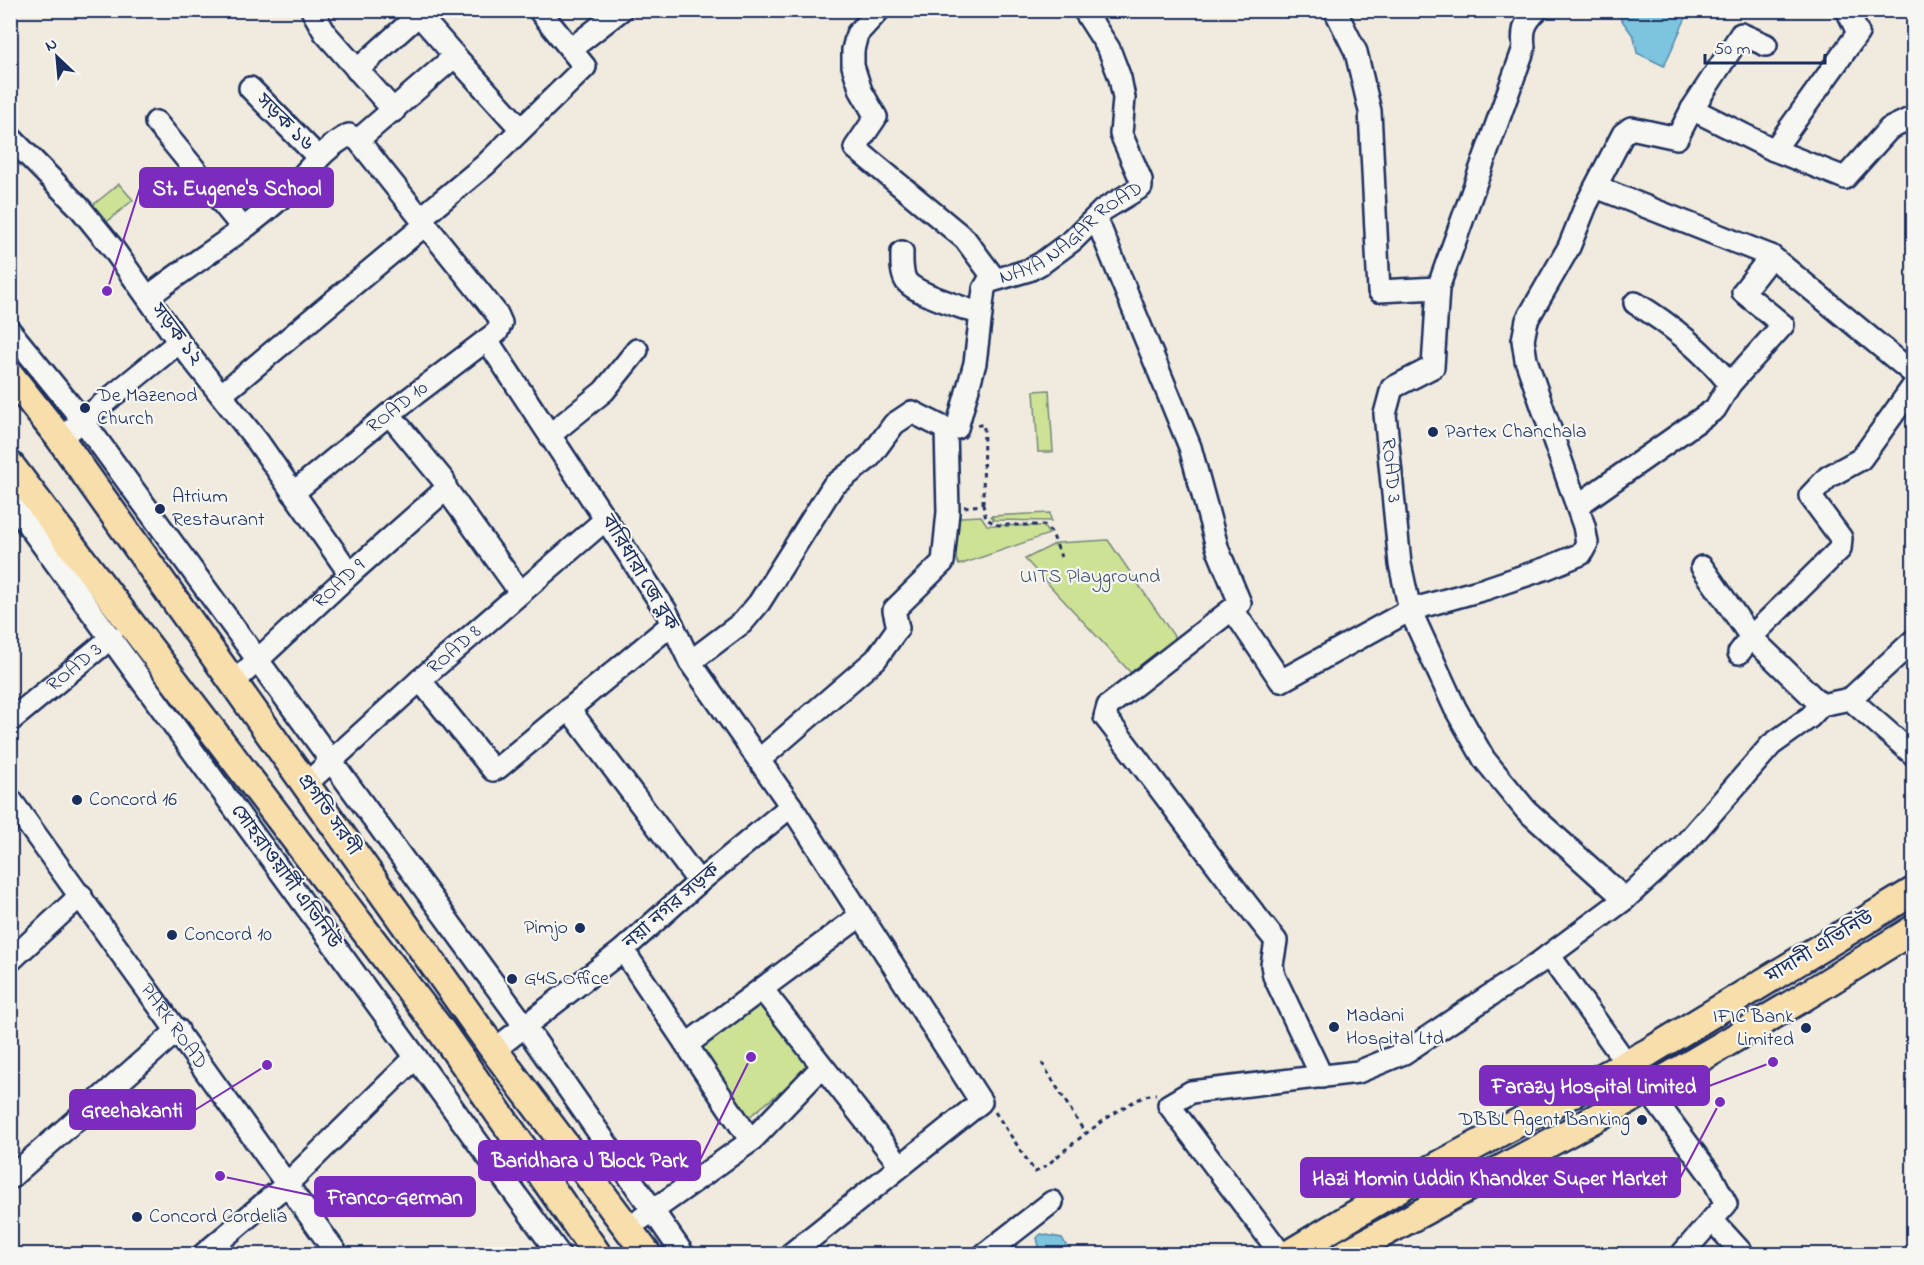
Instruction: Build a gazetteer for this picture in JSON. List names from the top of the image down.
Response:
{
  "streets": {
    "main road": ["প্রগতি সরণী", "মাদানী এভিনিউ"],
    "street": [
      "সড়ক ১৬",
      "NAYA NAGAR ROAD",
      "সড়ক ১২",
      "ROAD 10",
      "ROAD 3",
      "বারিধারা জে ব্লক",
      "ROAD 9",
      "ROAD 8",
      "সোহরাওয়ার্দী এভিনিউ",
      "নয়া নগর সড়ক",
      "PARK ROAD"
    ]
  },
  "crossings": [
    ["NAYA NAGAR ROAD", "বারিধারা জে ব্লক"],
    ["সড়ক ১২", "ROAD 10"],
    ["সড়ক ১২", "ROAD 9"],
    ["ROAD 10", "বারিধারা জে ব্লক"],
    ["ROAD 3", "সোহরাওয়ার্দী এভিনিউ"],
    ["বারিধারা জে ব্লক", "ROAD 8"],
    ["বারিধারা জে ব্লক", "নয়া নগর সড়ক"],
    ["ROAD 9", "প্রগতি সরণী"],
    ["ROAD 8", "প্রগতি সরণী"],
    ["প্রগতি সরণী", "নয়া নগর সড়ক"]
  ],
  "parks": ["UITS Playground"],
  "places": [
    "St. Eugene's School",
    "De Mazenod Church",
    "Partex Chanchala",
    "Atrium Restaurant",
    "Concord 16",
    "Pimjo",
    "Concord 10",
    "G4S Office",
    "Madani Hospital Ltd",
    "IFIC Bank Limited",
    "Baridhara J Block Park",
    "Farazy Hospital Limited",
    "Greehakanti",
    "Hazi Momin Uddin Khandker Super Market",
    "DBBL Agent Banking",
    "Franco-German",
    "Concord Cordelia"
  ],
  "scale_bar": "50 m",
  "north": "top left"
}
